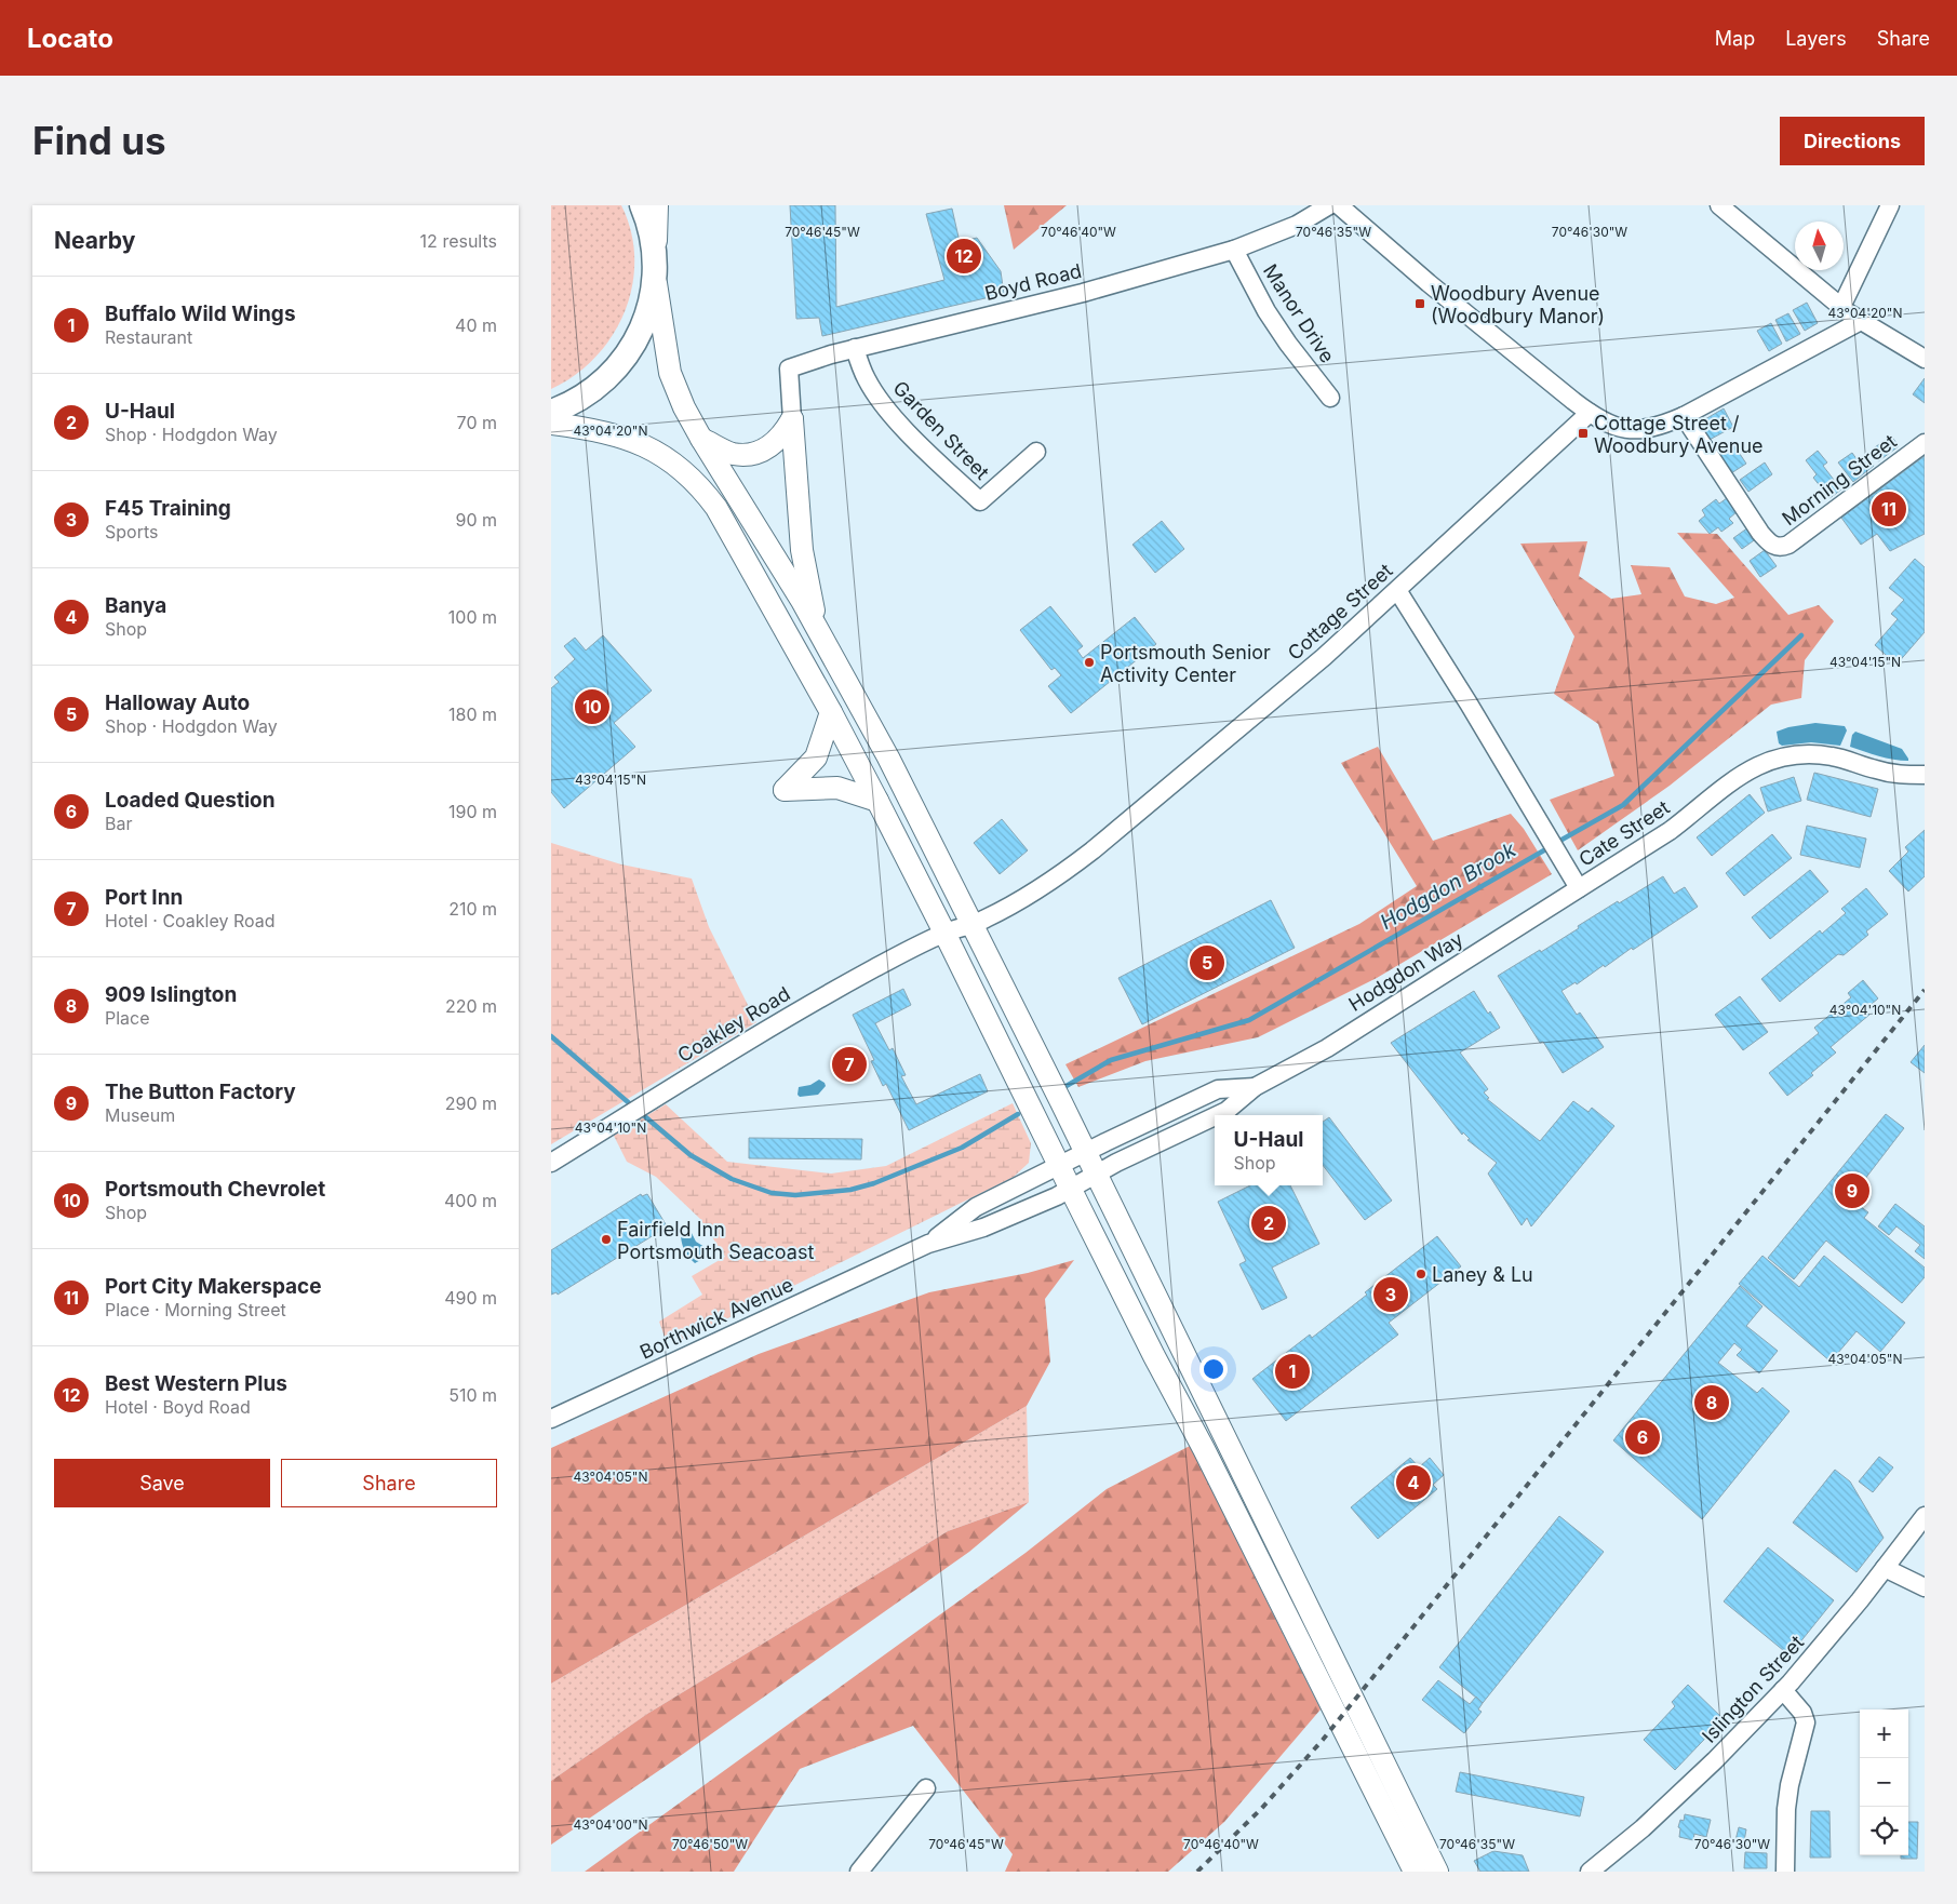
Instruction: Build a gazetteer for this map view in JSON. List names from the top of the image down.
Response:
{
  "streets": {
    "street": [
      "Boyd Road",
      "Manor Drive",
      "Garden Street",
      "Morning Street",
      "Cottage Street",
      "Cate Street",
      "Hodgdon Way",
      "Coakley Road",
      "Borthwick Avenue",
      "Islington Street"
    ]
  },
  "crossings": [
    ["Boyd Road", "Manor Drive"],
    ["Boyd Road", "Garden Street"],
    ["Cottage Street", "Cate Street"],
    ["Cottage Street", "Coakley Road"],
    ["Cate Street", "Hodgdon Way"],
    ["Hodgdon Way", "Borthwick Avenue"]
  ],
  "water": ["Hodgdon Brook"],
  "places": {
    "transit": ["Woodbury Avenue (Woodbury Manor)", "Cottage Street / Woodbury Avenue"],
    "other": ["Portsmouth Senior Activity Center", "Fairfield Inn Portsmouth Seacoast", "Laney & Lu"]
  },
  "north": "top",
  "page": {
    "header": "Locato",
    "nav": ["Map", "Layers", "Share"],
    "buttons": [
      "Directions",
      ["Save", "Share"]
    ],
    "title": "Find us",
    "heading": ["Nearby", "12 results"],
    "pins": [
      "12",
      "11",
      "10",
      "5",
      "7",
      "9",
      "2",
      "3",
      "1",
      "8",
      "6",
      "4"
    ],
    "list": [
      {
        "mark": "1",
        "name": "Buffalo Wild Wings",
        "note": "Restaurant",
        "value": "40 m"
      },
      {
        "mark": "2",
        "name": "U-Haul",
        "note": "Shop · Hodgdon Way",
        "value": "70 m"
      },
      {
        "mark": "3",
        "name": "F45 Training",
        "note": "Sports",
        "value": "90 m"
      },
      {
        "mark": "4",
        "name": "Banya",
        "note": "Shop",
        "value": "100 m"
      },
      {
        "mark": "5",
        "name": "Halloway Auto",
        "note": "Shop · Hodgdon Way",
        "value": "180 m"
      },
      {
        "mark": "6",
        "name": "Loaded Question",
        "note": "Bar",
        "value": "190 m"
      },
      {
        "mark": "7",
        "name": "Port Inn",
        "note": "Hotel · Coakley Road",
        "value": "210 m"
      },
      {
        "mark": "8",
        "name": "909 Islington",
        "note": "Place",
        "value": "220 m"
      },
      {
        "mark": "9",
        "name": "The Button Factory",
        "note": "Museum",
        "value": "290 m"
      },
      {
        "mark": "10",
        "name": "Portsmouth Chevrolet",
        "note": "Shop",
        "value": "400 m"
      },
      {
        "mark": "11",
        "name": "Port City Makerspace",
        "note": "Place · Morning Street",
        "value": "490 m"
      },
      {
        "mark": "12",
        "name": "Best Western Plus",
        "note": "Hotel · Boyd Road",
        "value": "510 m"
      }
    ],
    "popup": ["U-Haul", "Shop"],
    "map_buttons": ["+", "−"]
  },
  "coordinates": [
    "70°46'45\"W",
    "70°46'40\"W",
    "70°46'35\"W",
    "70°46'30\"W",
    "43°04'20\"N",
    "43°04'15\"N",
    "43°04'10\"N",
    "43°04'05\"N",
    "43°04'00\"N",
    "70°46'50\"W"
  ]
}
